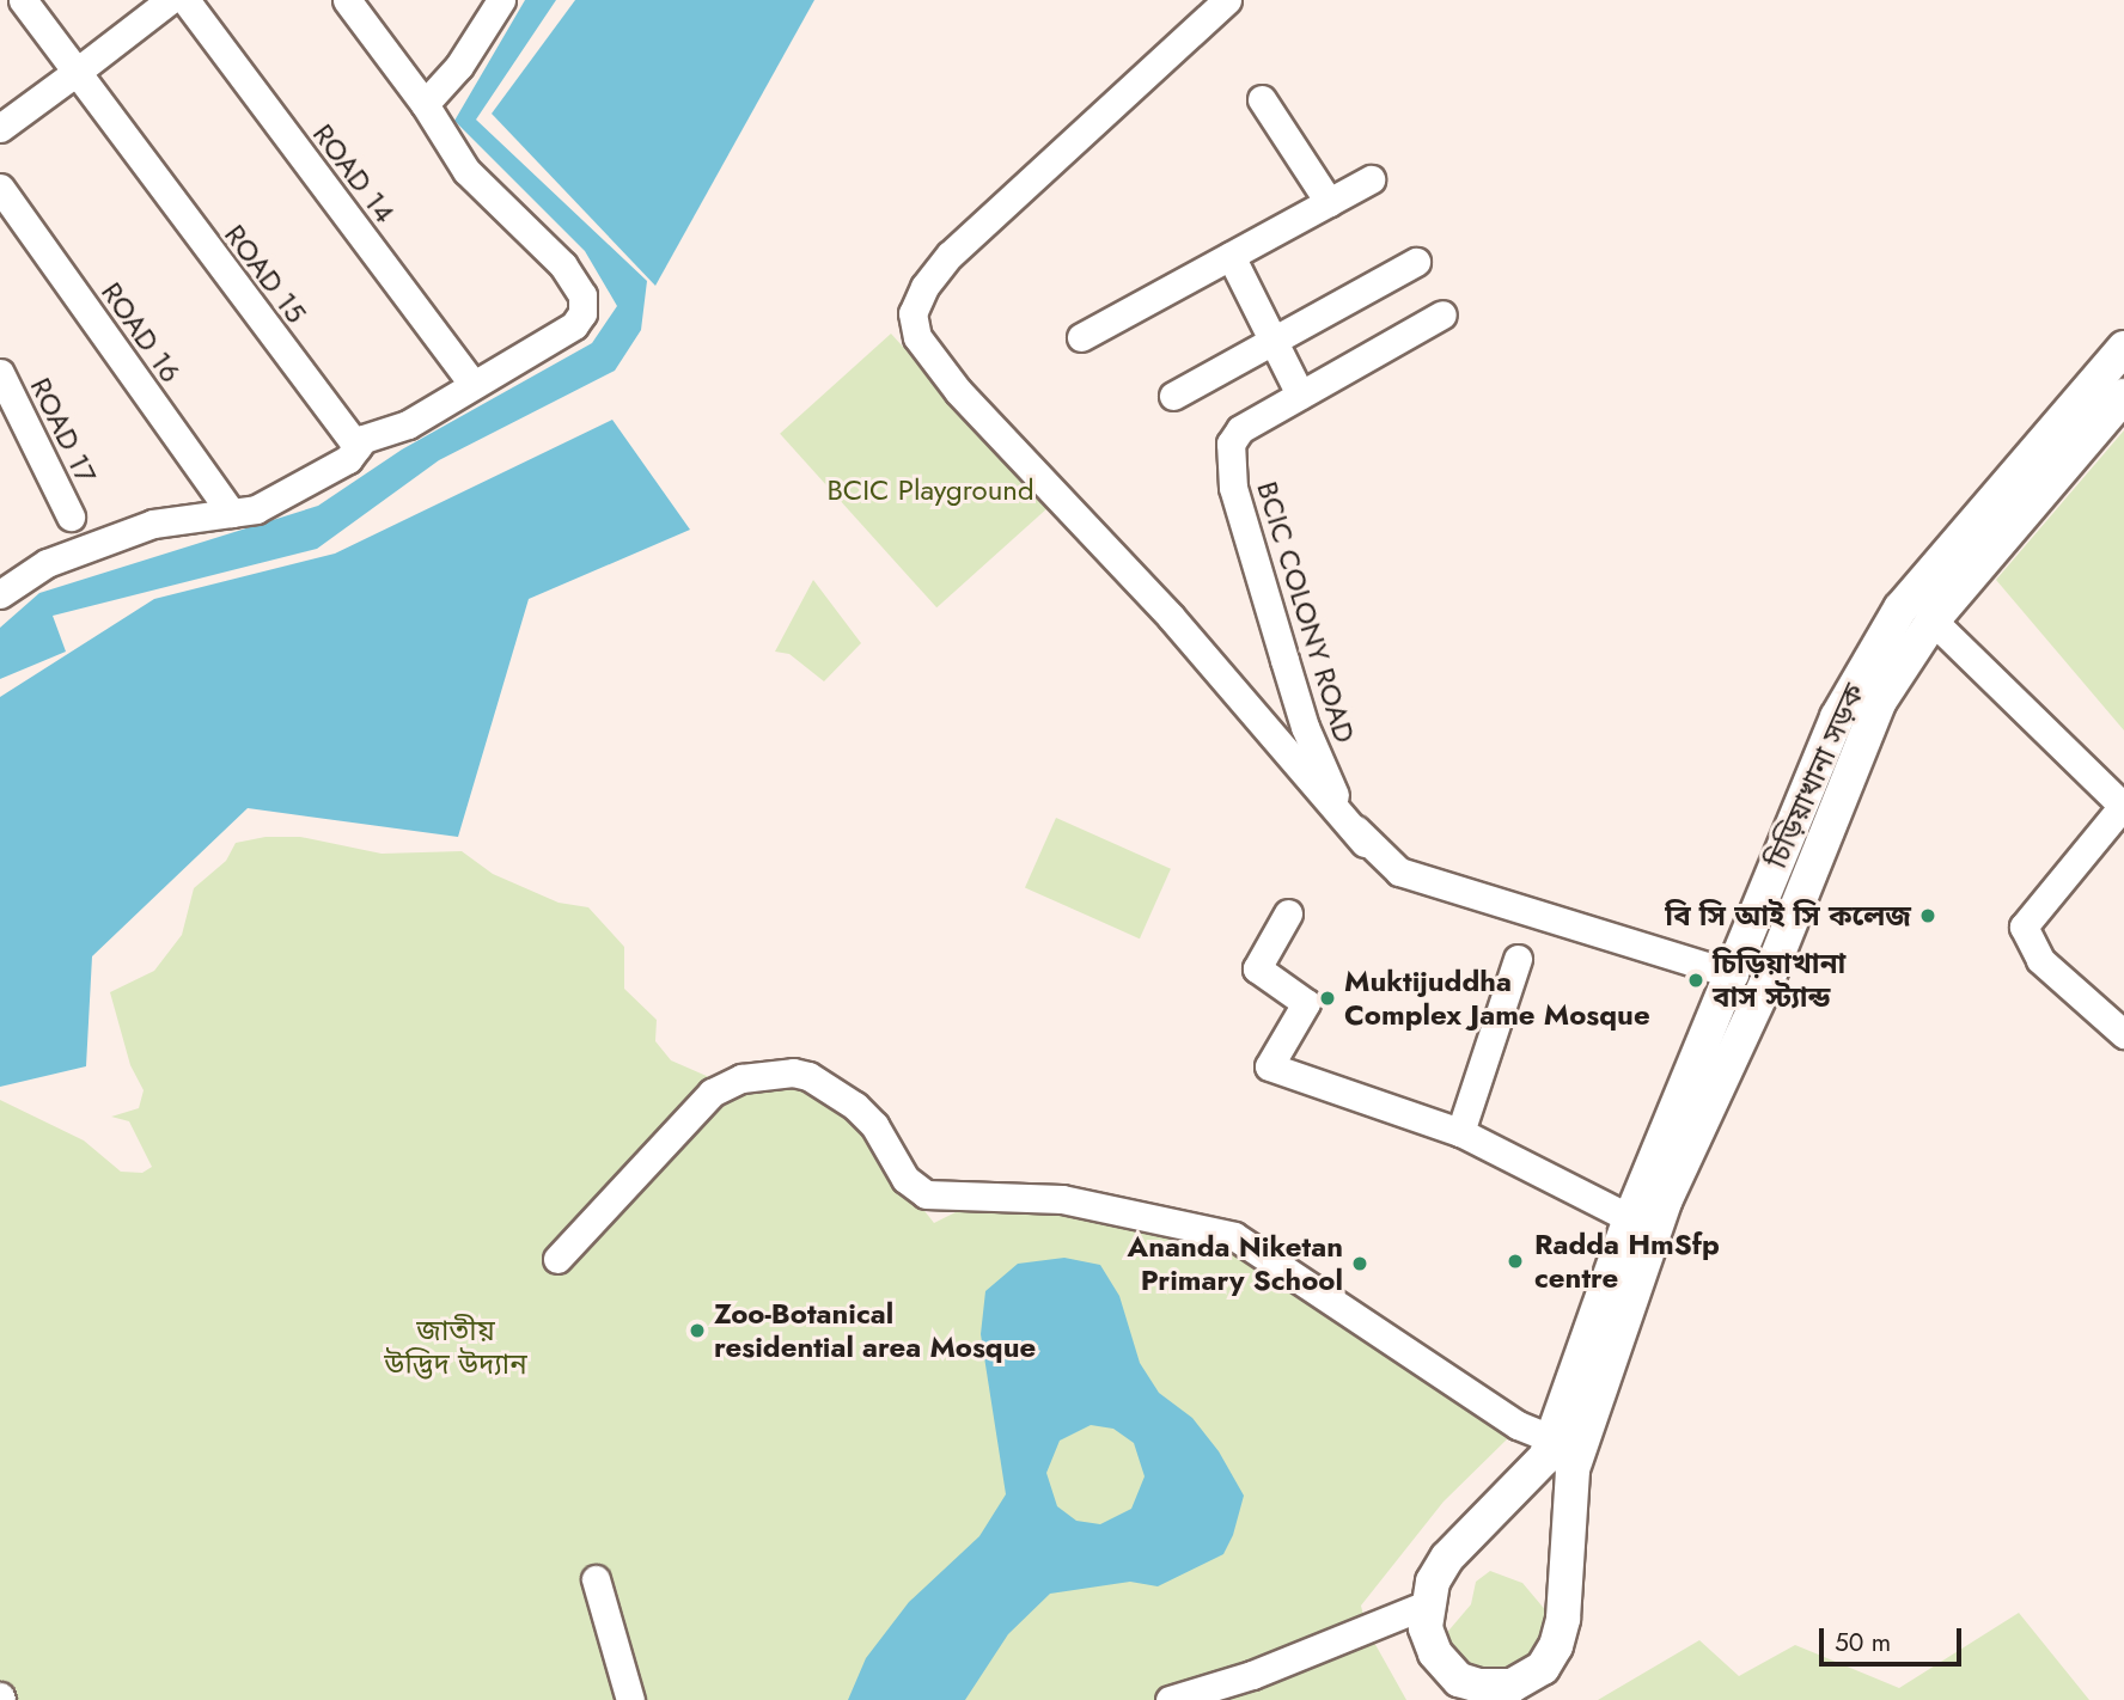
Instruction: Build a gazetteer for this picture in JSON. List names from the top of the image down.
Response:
{
  "streets": {
    "main road": ["চিড়িয়াখানা সড়ক"],
    "street": [
      "ROAD 14",
      "ROAD 15",
      "ROAD 16",
      "ROAD 17",
      "BCIC COLONY ROAD"
    ]
  },
  "crossings": [
    ["BCIC COLONY ROAD", "চিড়িয়াখানা সড়ক"]
  ],
  "parks": ["BCIC Playground", "জাতীয় উদ্ভিদ উদ্যান"],
  "places": [
    "বি সি আই সি কলেজ",
    "চিড়িয়াখানা বাস স্ট্যান্ড",
    "Muktijuddha Complex Jame Mosque",
    "Radda HmSfp centre",
    "Ananda Niketan Primary School",
    "Zoo-Botanical residential area Mosque"
  ],
  "scale_bar": "50 m"
}
